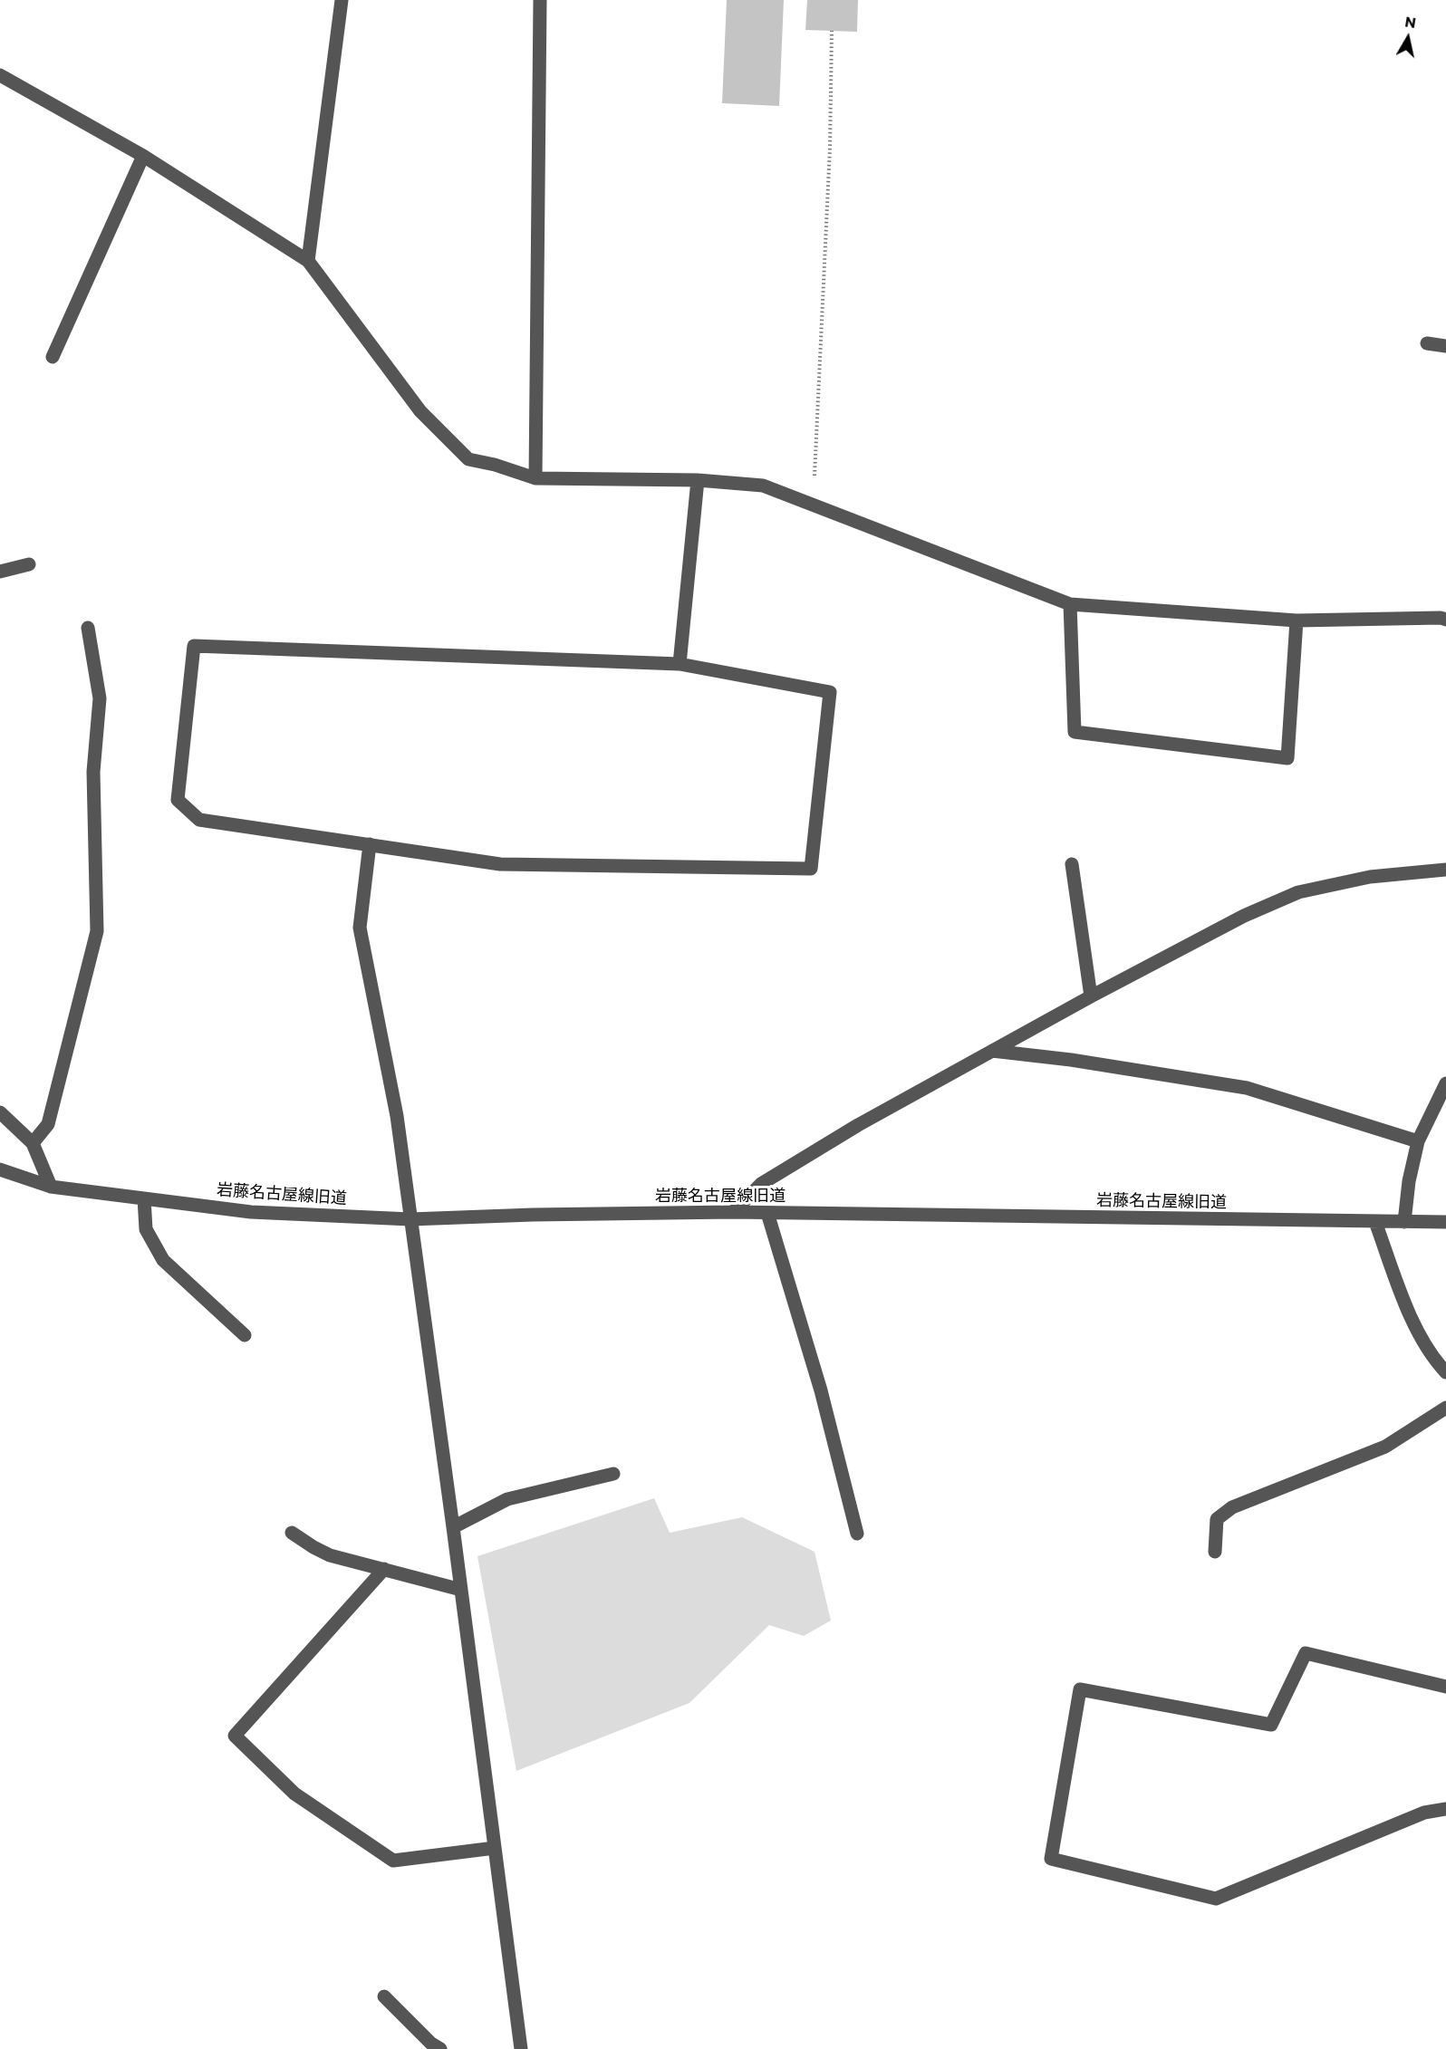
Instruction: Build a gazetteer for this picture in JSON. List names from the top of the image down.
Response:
{
  "streets": {
    "street": ["岩藤名古屋線旧道"]
  },
  "north": "top"
}
